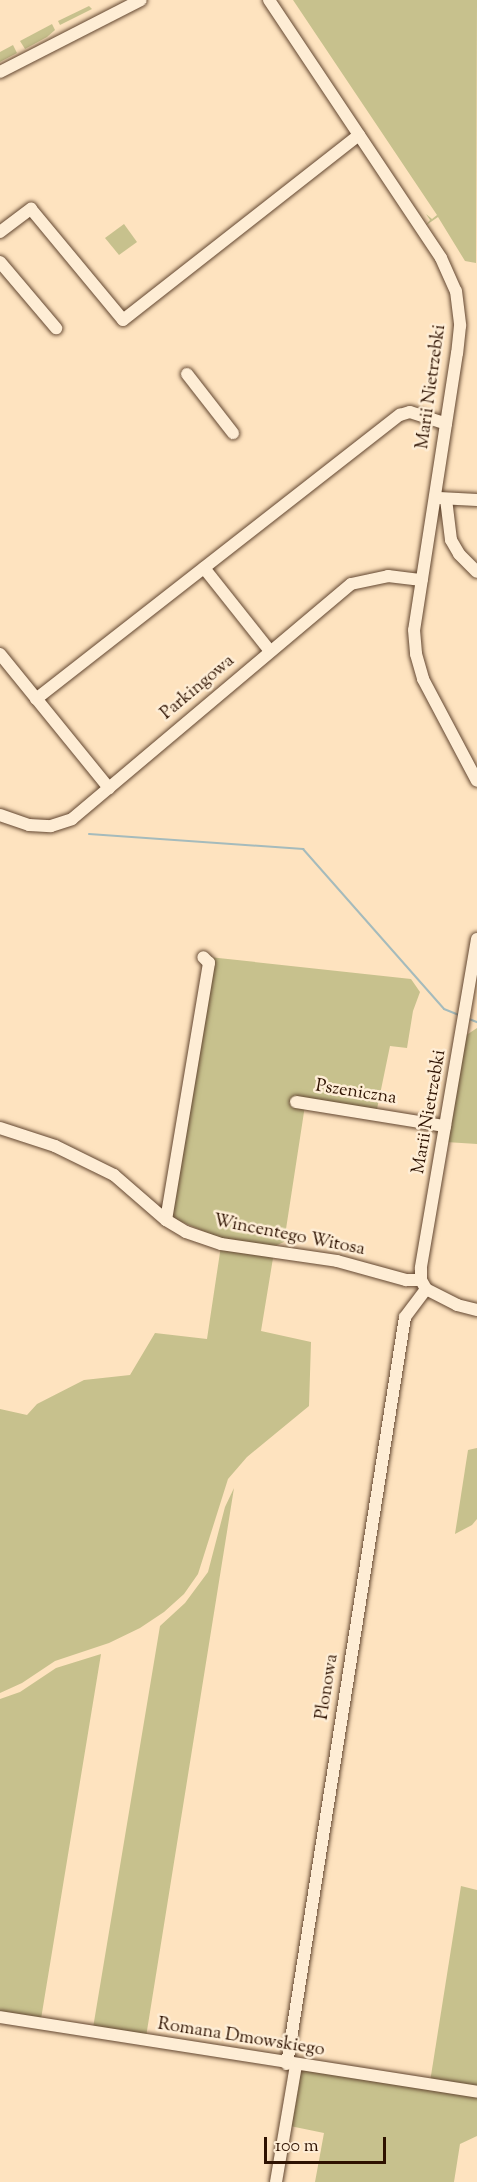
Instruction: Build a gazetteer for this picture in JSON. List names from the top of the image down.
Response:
{
  "streets": {
    "street": [
      "Marii Nietrzebki",
      "Parkingowa",
      "Pszeniczna",
      "Wincentego Witosa",
      "Plonowa",
      "Romana Dmowskiego"
    ]
  },
  "crossings": [
    ["Marii Nietrzebki", "Parkingowa"],
    ["Marii Nietrzebki", "Pszeniczna"],
    ["Marii Nietrzebki", "Wincentego Witosa"],
    ["Marii Nietrzebki", "Plonowa"],
    ["Wincentego Witosa", "Plonowa"],
    ["Plonowa", "Romana Dmowskiego"]
  ],
  "scale_bar": "100 m"
}
